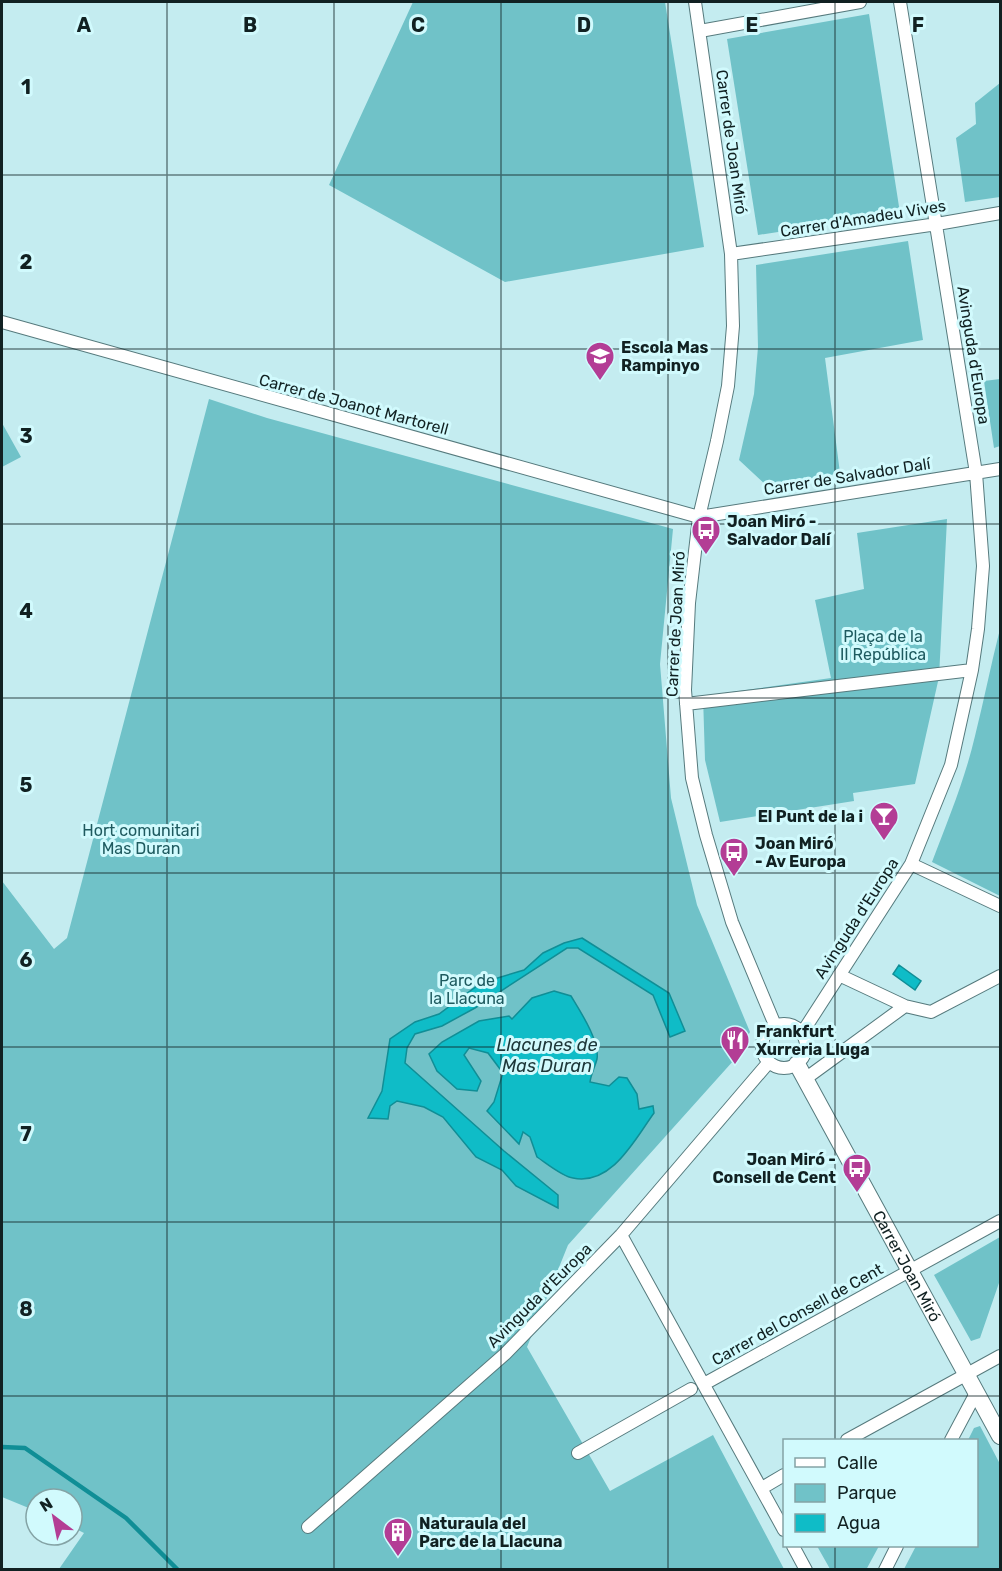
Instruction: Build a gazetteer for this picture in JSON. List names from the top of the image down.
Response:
{
  "streets": {
    "street": [
      "Carrer de Joan Miró",
      "Carrer d'Amadeu Vives",
      "Avinguda d'Europa",
      "Carrer de Joanot Martorell",
      "Carrer de Salvador Dalí",
      "Carrer Joan Miró",
      "Carrer del Consell de Cent"
    ]
  },
  "crossings": [
    ["Carrer de Joan Miró", "Carrer d'Amadeu Vives"],
    ["Carrer de Joan Miró", "Avinguda d'Europa"],
    ["Carrer de Joan Miró", "Carrer de Joanot Martorell"],
    ["Carrer de Joan Miró", "Carrer de Salvador Dalí"],
    ["Carrer de Joan Miró", "Carrer Joan Miró"],
    ["Carrer d'Amadeu Vives", "Avinguda d'Europa"],
    ["Avinguda d'Europa", "Carrer de Salvador Dalí"],
    ["Avinguda d'Europa", "Carrer Joan Miró"],
    ["Carrer de Joanot Martorell", "Carrer de Salvador Dalí"],
    ["Carrer Joan Miró", "Carrer del Consell de Cent"]
  ],
  "water": ["Llacunes de Mas Duran"],
  "parks": ["Plaça de la II República", "Hort comunitari Mas Duran", "Parc de la Llacuna"],
  "places": {
    "school or university": ["Escola Mas Rampinyo"],
    "bus stop": ["Joan Miró - Salvador Dalí", "Joan Miró - Av Europa", "Joan Miró - Consell de Cent"],
    "bar": ["El Punt de la i"],
    "restaurant": ["Frankfurt Xurreria Lluga"],
    "building": ["Naturaula del Parc de la Llacuna"]
  },
  "legend": ["Calle", "Parque", "Agua"],
  "north": "top left",
  "grid": {
    "columns": [
      "A",
      "B",
      "C",
      "D",
      "E",
      "F"
    ],
    "rows": [
      "1",
      "2",
      "3",
      "4",
      "5",
      "6",
      "7",
      "8"
    ]
  }
}
